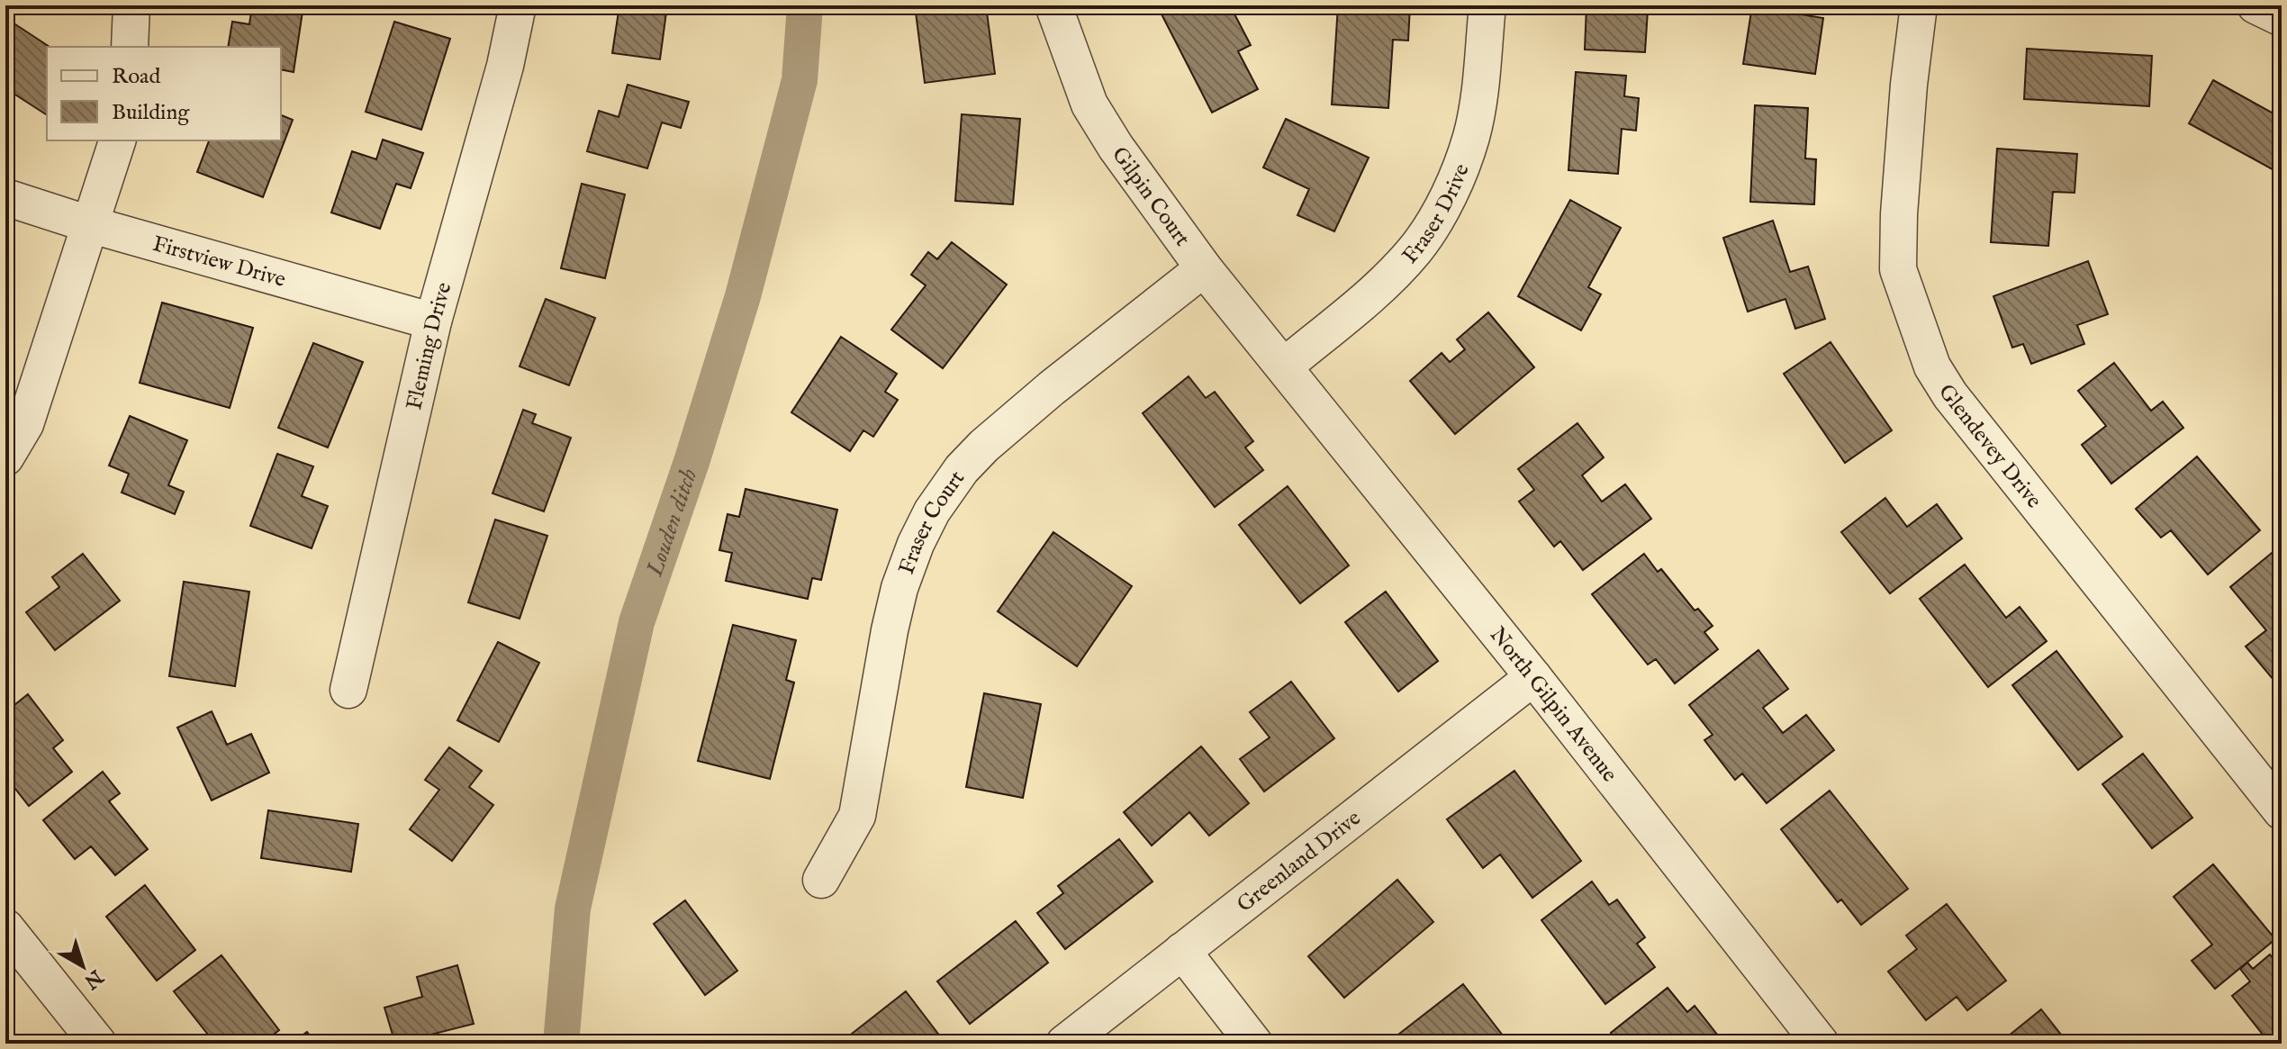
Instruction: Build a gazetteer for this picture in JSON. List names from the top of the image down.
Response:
{
  "streets": {
    "street": [
      "Gilpin Court",
      "Fraser Drive",
      "Firstview Drive",
      "Fleming Drive",
      "Glendevey Drive",
      "Fraser Court",
      "North Gilpin Avenue",
      "Greenland Drive"
    ]
  },
  "crossings": [
    ["Gilpin Court", "Fraser Drive"],
    ["Gilpin Court", "Fraser Court"],
    ["Gilpin Court", "North Gilpin Avenue"],
    ["Fraser Drive", "North Gilpin Avenue"],
    ["Firstview Drive", "Fleming Drive"],
    ["North Gilpin Avenue", "Greenland Drive"]
  ],
  "water": ["Louden ditch"],
  "legend": ["Road", "Building"],
  "north": "bottom right"
}
